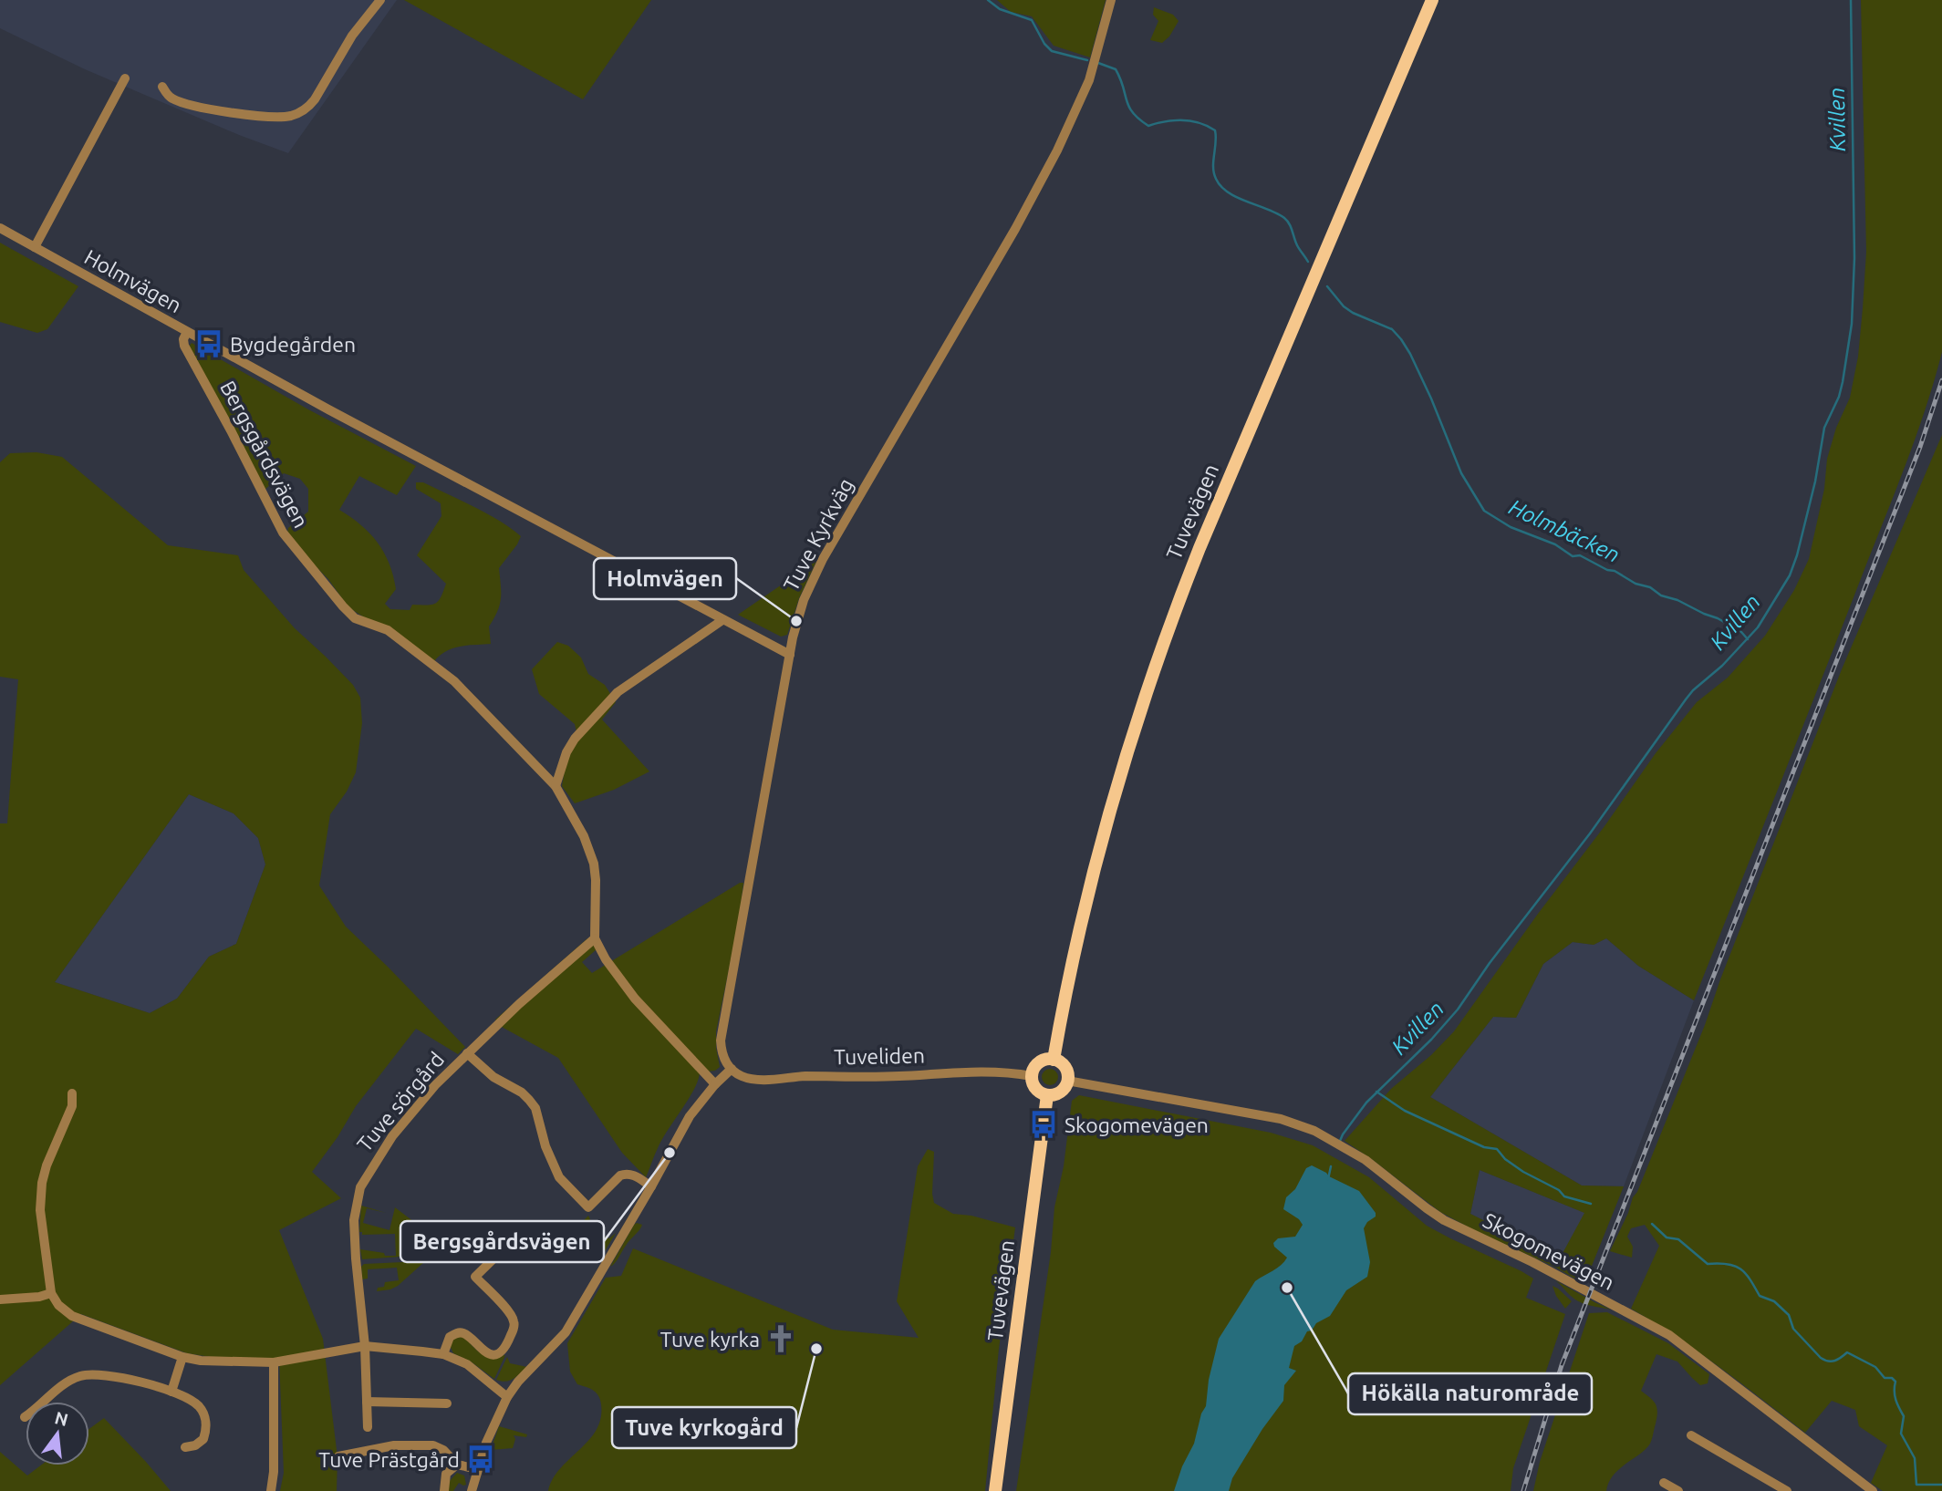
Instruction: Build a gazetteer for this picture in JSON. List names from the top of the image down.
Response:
{
  "streets": {
    "main road": ["Tuvevägen"],
    "street": [
      "Holmvägen",
      "Bergsgårdsvägen",
      "Tuve Kyrkväg",
      "Tuveliden",
      "Tuve sörgård",
      "Skogomevägen"
    ]
  },
  "crossings": [
    ["Holmvägen", "Bergsgårdsvägen"],
    ["Holmvägen", "Tuve Kyrkväg"],
    ["Bergsgårdsvägen", "Tuve sörgård"],
    ["Tuvevägen", "Tuveliden"],
    ["Tuvevägen", "Skogomevägen"],
    ["Tuve Kyrkväg", "Tuveliden"],
    ["Tuveliden", "Skogomevägen"]
  ],
  "water": ["Kvillen", "Holmbäcken"],
  "places": {
    "bus stop": ["Bygdegården", "Skogomevägen", "Tuve Prästgård"],
    "other": [
      "Holmvägen",
      "Bergsgårdsvägen",
      "Hökälla naturområde",
      "Tuve kyrkogård"
    ],
    "church": ["Tuve kyrka"]
  },
  "north": "top"
}
